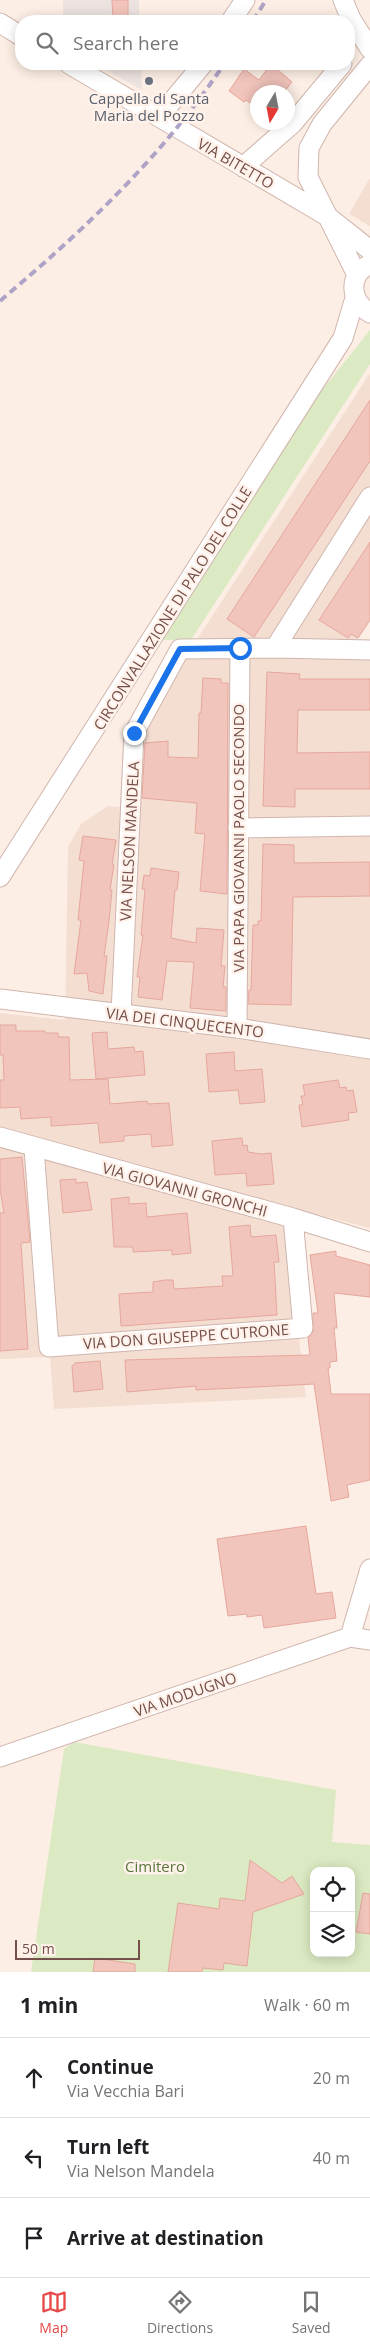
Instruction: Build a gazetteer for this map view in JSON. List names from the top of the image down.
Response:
{
  "streets": {
    "street": [
      "VIA BITETTO",
      "CIRCONVALLAZIONE DI PALO DEL COLLE",
      "VIA PAPA GIOVANNI PAOLO SECONDO",
      "VIA NELSON MANDELA",
      "VIA DEI CINQUECENTO",
      "VIA GIOVANNI GRONCHI",
      "VIA DON GIUSEPPE CUTRONE",
      "VIA MODUGNO"
    ]
  },
  "crossings": [
    ["VIA PAPA GIOVANNI PAOLO SECONDO", "VIA NELSON MANDELA"],
    ["VIA PAPA GIOVANNI PAOLO SECONDO", "VIA DEI CINQUECENTO"],
    ["VIA NELSON MANDELA", "VIA DEI CINQUECENTO"],
    ["VIA GIOVANNI GRONCHI", "VIA DON GIUSEPPE CUTRONE"]
  ],
  "parks": ["Cimitero"],
  "places": ["Cappella di Santa Maria del Pozzo"],
  "scale_bar": "50 m",
  "north": "bottom",
  "page": {
    "search": "Search here",
    "scale": "50 m",
    "heading": ["1 min", "Walk · 60 m"],
    "list": [
      ["Continue", "Via Vecchia Bari", "20 m"],
      ["Turn left", "Via Nelson Mandela", "40 m"],
      "Arrive at destination"
    ],
    "nav": ["Map", "Directions", "Saved"]
  }
}
